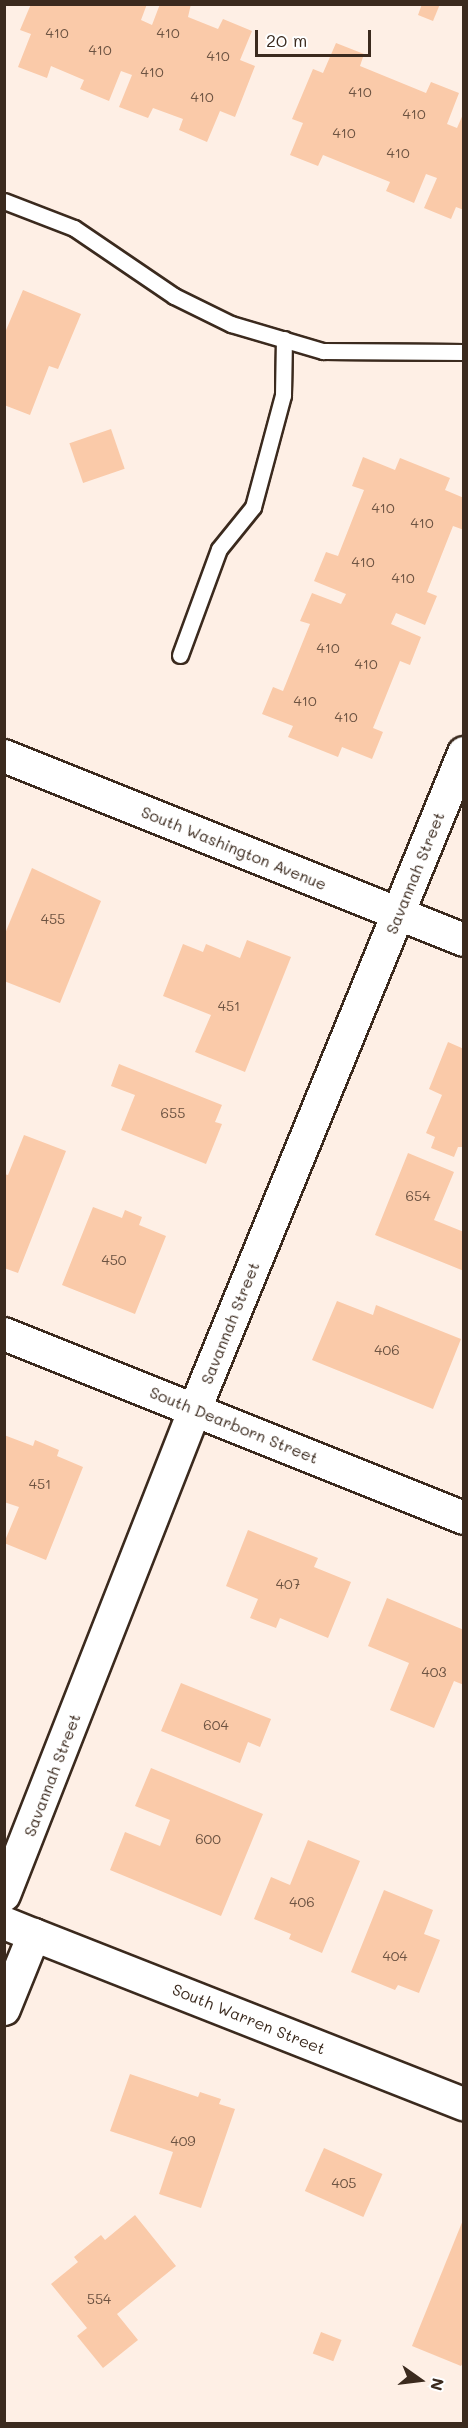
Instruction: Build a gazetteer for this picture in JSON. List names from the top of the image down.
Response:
{
  "streets": {
    "street": [
      "South Washington Avenue",
      "Savannah Street",
      "South Dearborn Street",
      "South Warren Street"
    ]
  },
  "crossings": [
    ["South Washington Avenue", "Savannah Street"],
    ["Savannah Street", "South Dearborn Street"]
  ],
  "house_numbers": [
    "410",
    "410",
    "410",
    "410",
    "410",
    "410",
    "410",
    "410",
    "410",
    "410",
    "410",
    "410",
    "410",
    "410",
    "410",
    "410",
    "410",
    "410",
    "455",
    "451",
    "655",
    "654",
    "450",
    "406",
    "451",
    "407",
    "403",
    "604",
    "600",
    "406",
    "404",
    "409",
    "405",
    "554"
  ],
  "scale_bar": "20 m",
  "north": "right"
}
